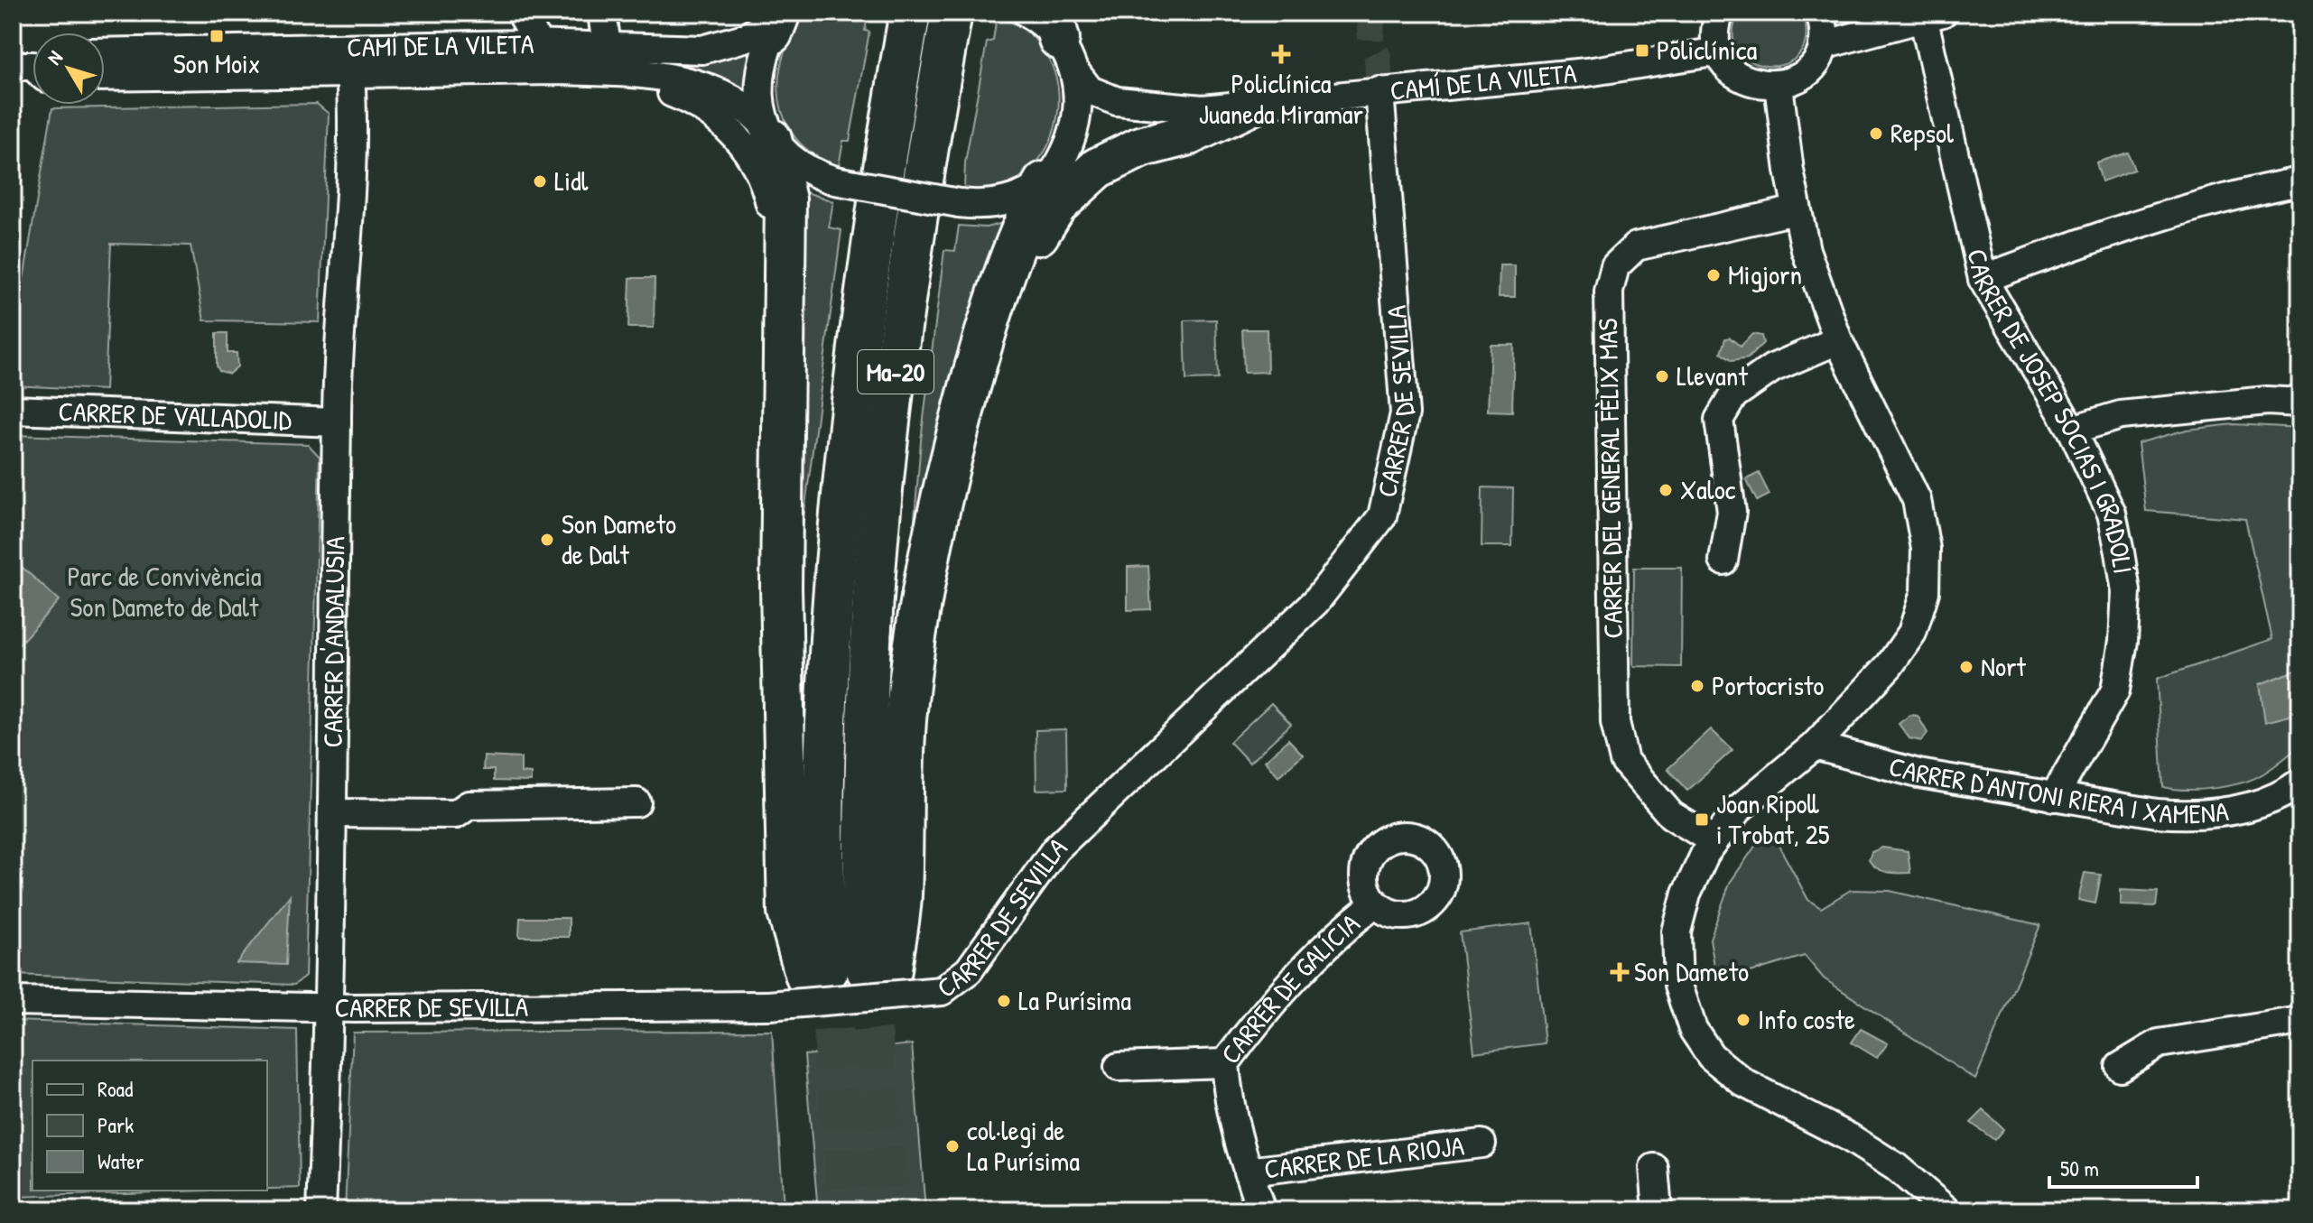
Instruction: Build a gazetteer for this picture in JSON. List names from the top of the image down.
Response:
{
  "streets": {
    "highway": ["Ma-20"],
    "street": [
      "CAMÍ DE LA VILETA",
      "CARRER DE SEVILLA",
      "CARRER DE JOSEP SOCIAS I GRADOLÍ",
      "CARRER DE VALLADOLID",
      "CARRER DEL GENERAL FÈLIX MAS",
      "CARRER D'ANDALUSIA",
      "CARRER D'ANTONI RIERA I XAMENA",
      "CARRER DE GALÍCIA",
      "CARRER DE LA RIOJA"
    ]
  },
  "crossings": [
    ["CAMÍ DE LA VILETA", "CARRER DE SEVILLA"],
    ["CAMÍ DE LA VILETA", "CARRER D'ANDALUSIA"],
    ["CARRER DE SEVILLA", "CARRER D'ANDALUSIA"],
    ["CARRER DE JOSEP SOCIAS I GRADOLÍ", "CARRER D'ANTONI RIERA I XAMENA"],
    ["CARRER DE VALLADOLID", "CARRER D'ANDALUSIA"],
    ["CARRER DE GALÍCIA", "CARRER DE LA RIOJA"]
  ],
  "parks": ["Parc de Convivència Son Dameto de Dalt"],
  "places": {
    "transit": ["Son Moix", "Policlínica", "Joan Ripoll i Trobat, 25"],
    "health": ["Policlínica Juaneda Miramar", "Son Dameto"],
    "other": [
      "Repsol",
      "Lidl",
      "Migjorn",
      "Llevant",
      "Xaloc",
      "Son Dameto de Dalt",
      "Nort",
      "Portocristo",
      "La Purísima",
      "Info coste",
      "col·legi de La Purísima"
    ]
  },
  "legend": ["Road", "Park", "Water"],
  "scale_bar": "50 m",
  "north": "top left"
}
